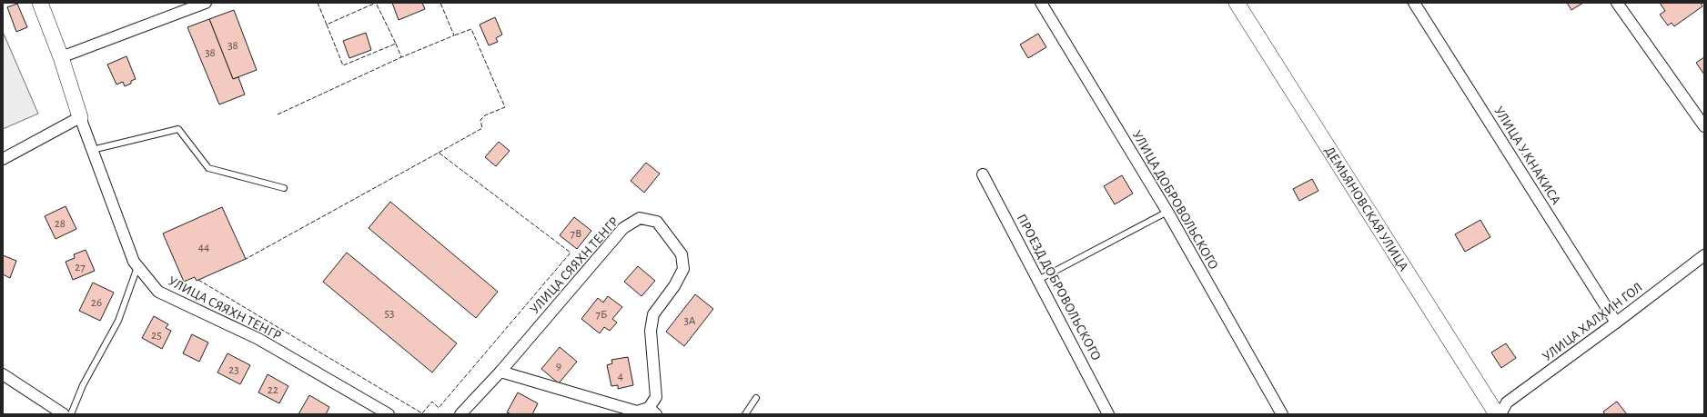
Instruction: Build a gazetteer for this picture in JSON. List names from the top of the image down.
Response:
{
  "streets": {
    "street": [
      "УЛИЦА У.КНАКИСА",
      "УЛИЦА ДОБРОВОЛЬСКОГО",
      "ДЕМЬЯНОВСКАЯ УЛИЦА",
      "УЛИЦА СЯЯХН ТЕНГР",
      "ПРОЕЗД ДОБРОВОЛЬСКОГО",
      "УЛИЦА ХАЛХИН ГОЛ"
    ]
  },
  "crossings": [
    ["УЛИЦА У.КНАКИСА", "УЛИЦА ХАЛХИН ГОЛ"]
  ],
  "house_numbers": [
    "38",
    "38",
    "28",
    "7В",
    "44",
    "27",
    "26",
    "53",
    "7Б",
    "3А",
    "25",
    "9",
    "23",
    "4",
    "22"
  ]
}
